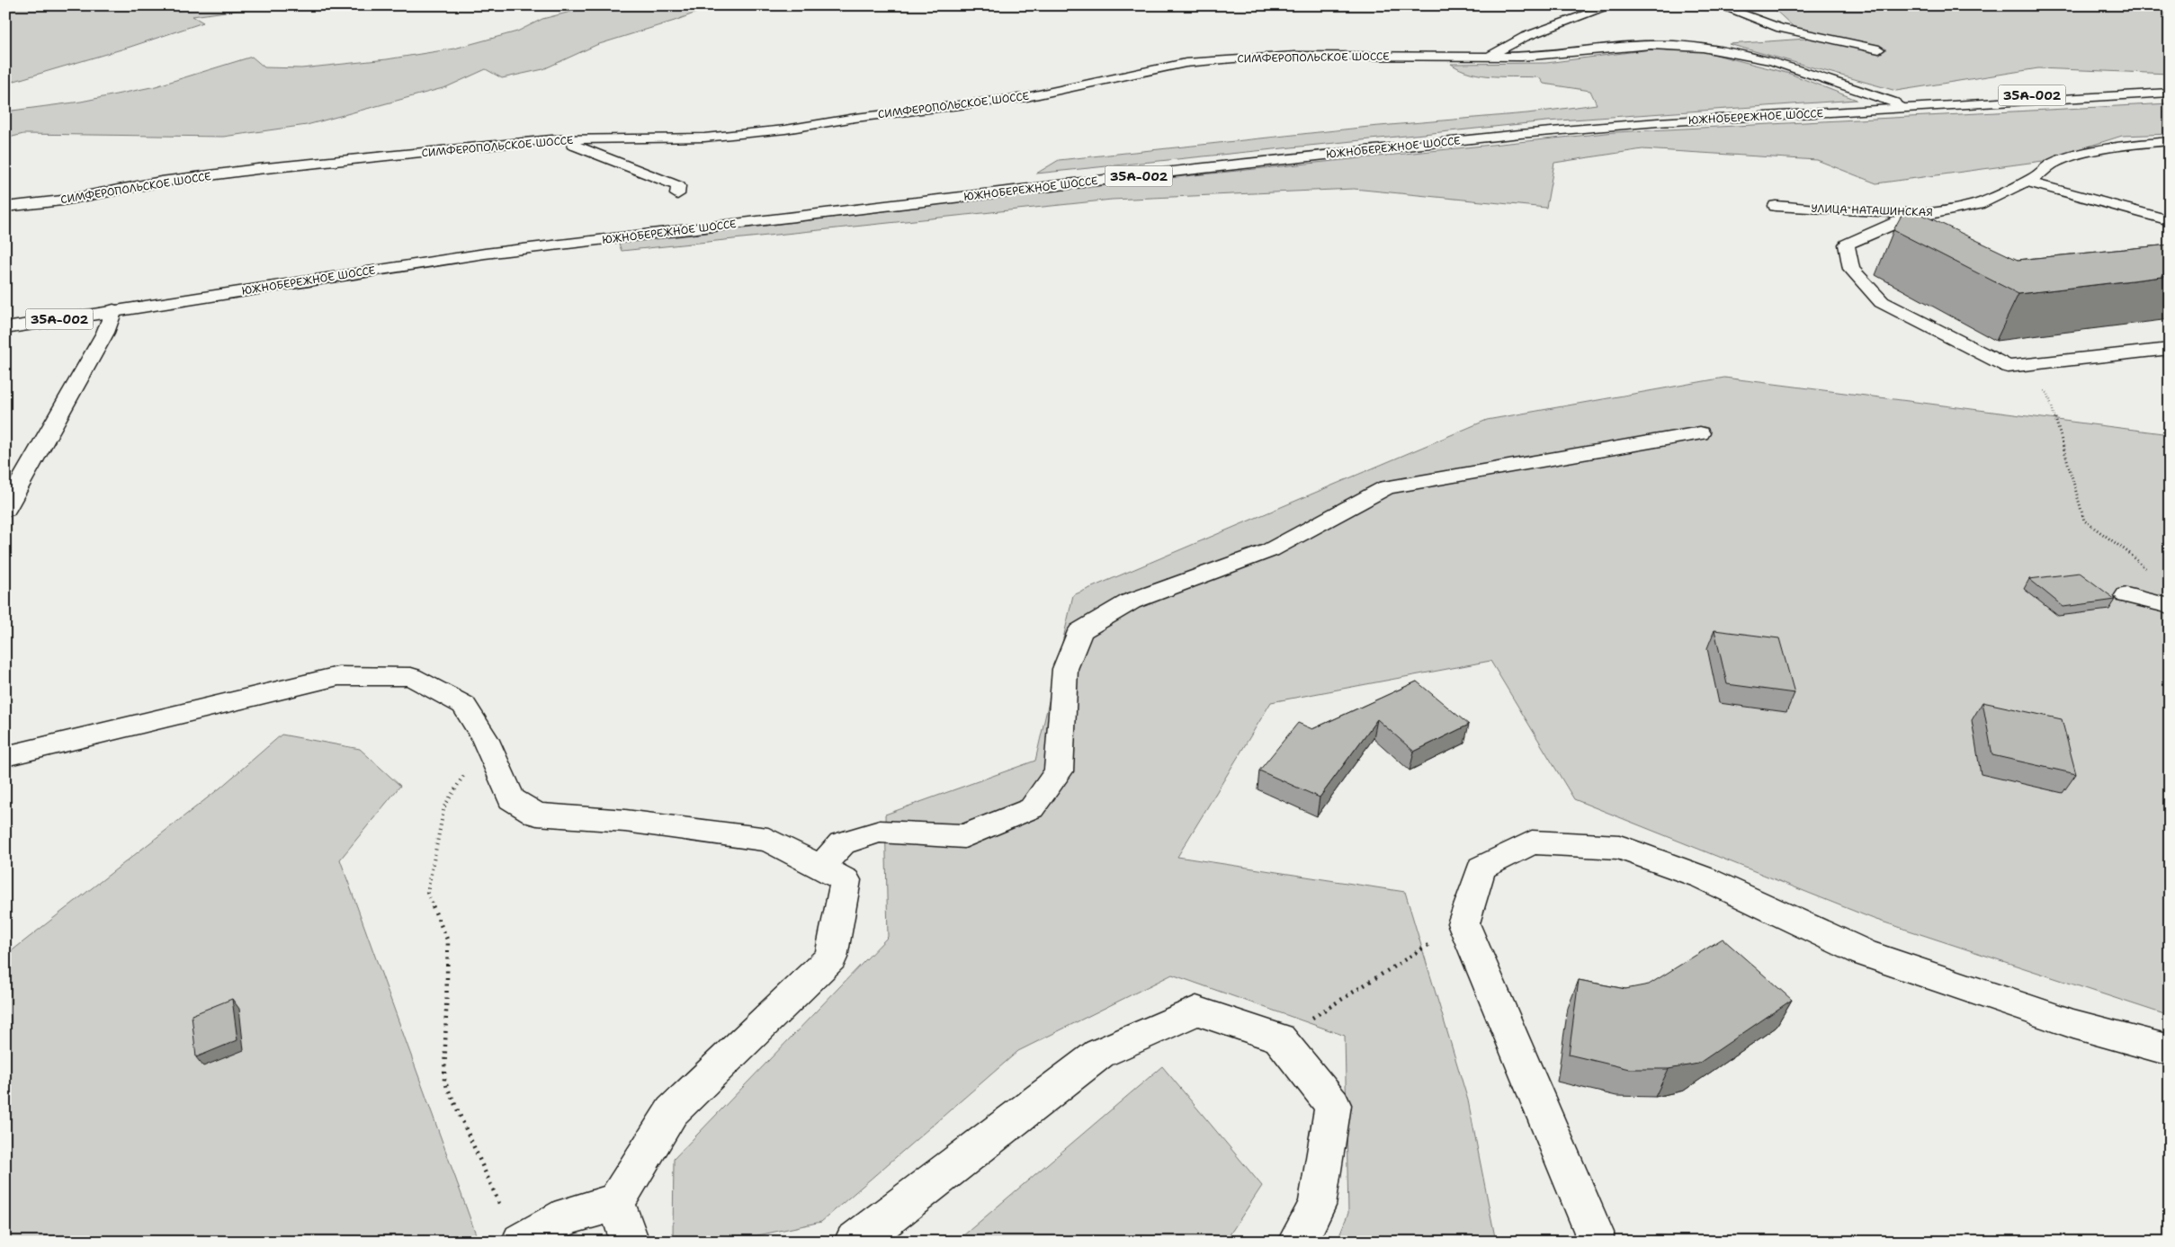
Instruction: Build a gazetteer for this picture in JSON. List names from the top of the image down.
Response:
{
  "streets": {
    "main road": [
      "СИМФЕРОПОЛЬСКОЕ ШОССЕ",
      "35А-002",
      "ЮЖНОБЕРЕЖНОЕ ШОССЕ",
      "УЛИЦА НАТАШИНСКАЯ"
    ]
  },
  "crossings": [
    ["СИМФЕРОПОЛЬСКОЕ ШОССЕ", "ЮЖНОБЕРЕЖНОЕ ШОССЕ"],
    ["35А-002", "ЮЖНОБЕРЕЖНОЕ ШОССЕ"]
  ]
}
